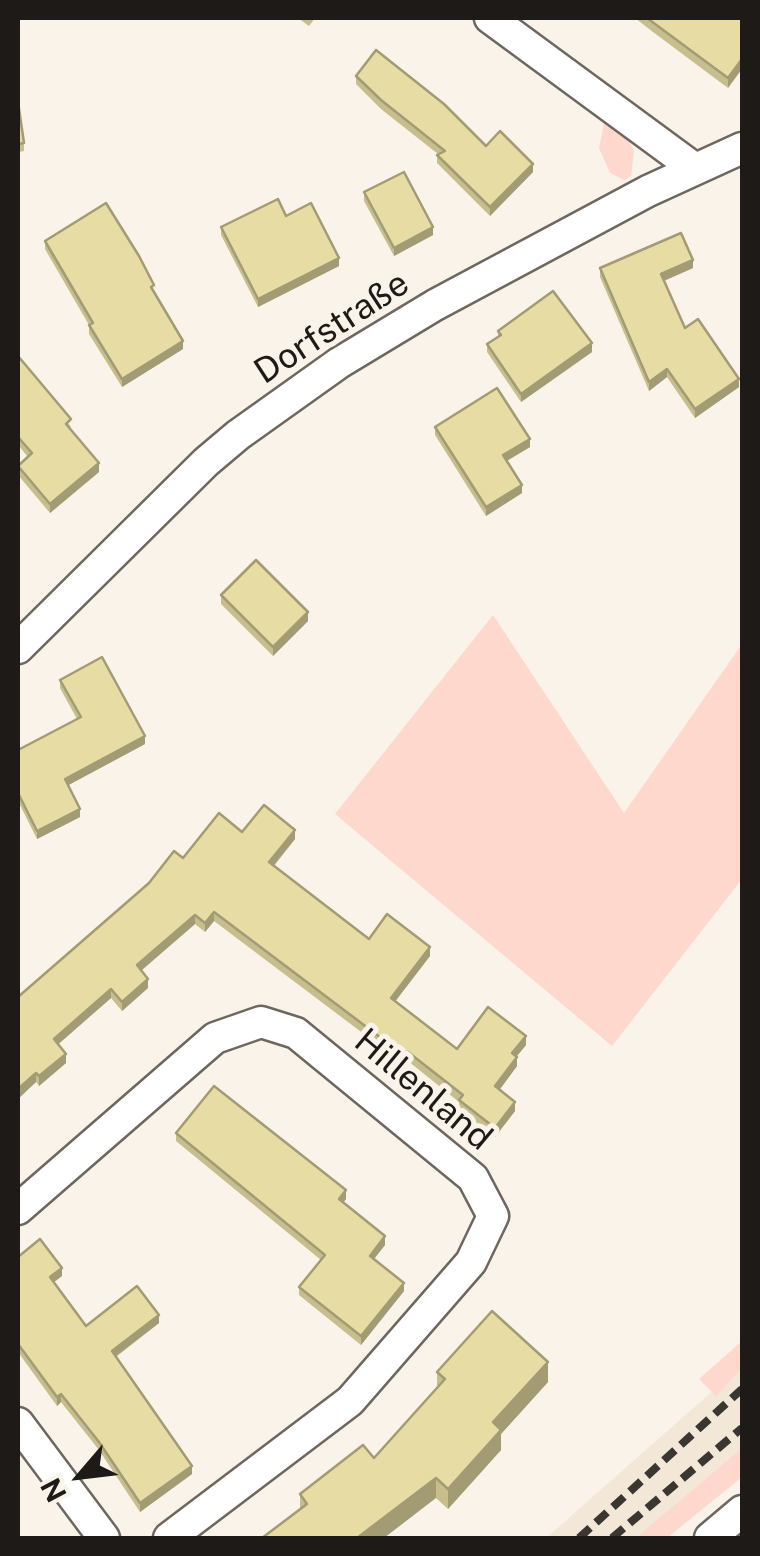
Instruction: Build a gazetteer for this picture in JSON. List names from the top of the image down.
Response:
{
  "streets": {
    "street": ["Dorfstraße", "Hillenland"]
  },
  "north": "bottom left"
}
